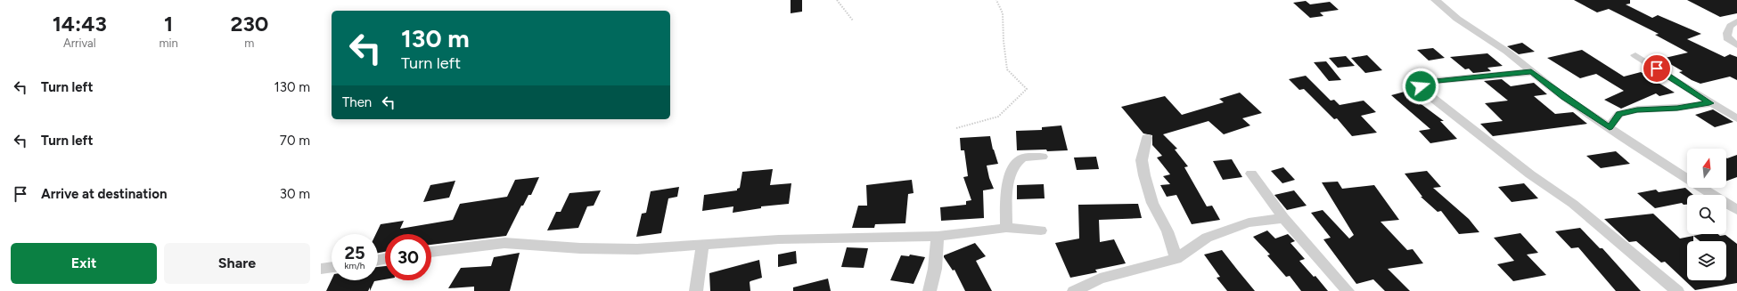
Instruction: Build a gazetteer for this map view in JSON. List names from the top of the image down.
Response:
{
  "north": "top",
  "page": {
    "eta": [
      "14:43",
      "Arrival",
      "1",
      "min",
      "230",
      "m"
    ],
    "turn": ["130 m", "Turn left"],
    "list": [
      {
        "name": "Turn left",
        "value": "130 m"
      },
      {
        "name": "Turn left",
        "value": "70 m"
      },
      {
        "name": "Arrive at destination",
        "value": "30 m"
      }
    ],
    "then": "Then",
    "speed": "25 km/h",
    "limit": "30",
    "buttons": ["Exit", "Share"]
  }
}
